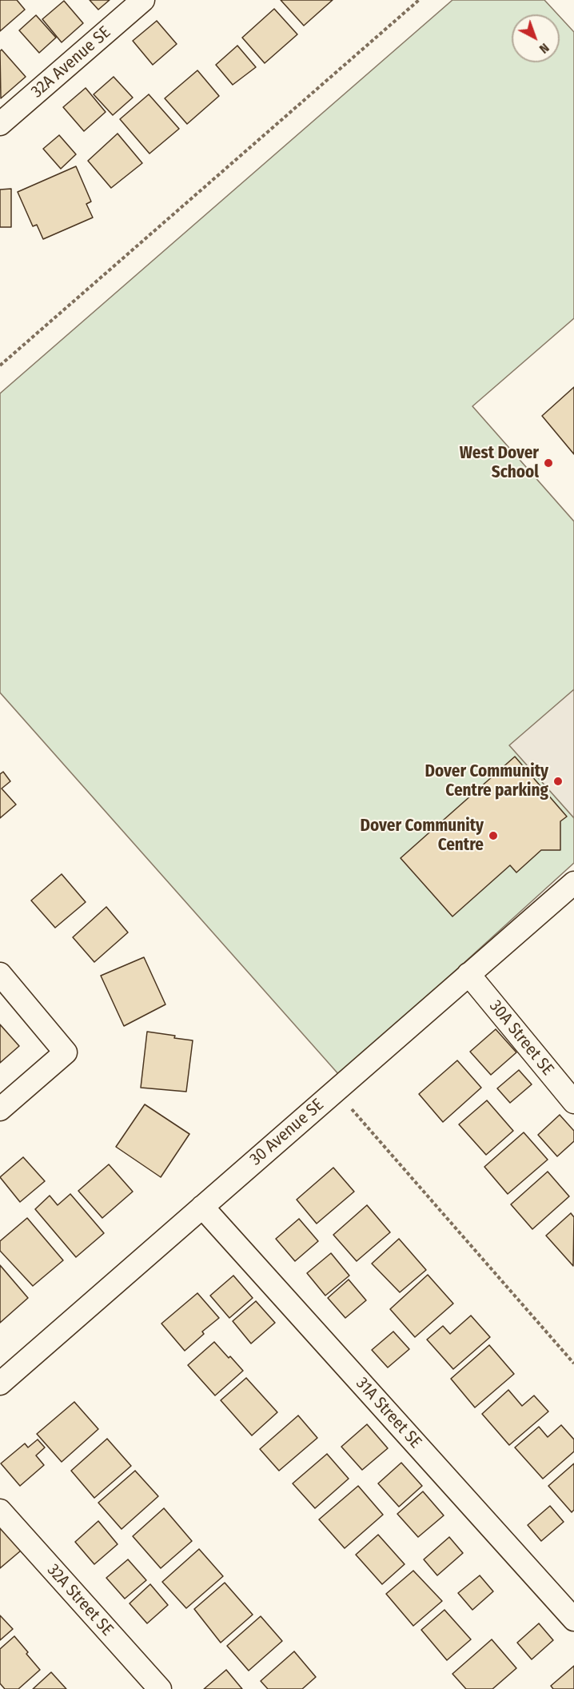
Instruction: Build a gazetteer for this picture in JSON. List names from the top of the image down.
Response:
{
  "streets": {
    "street": [
      "32A Avenue SE",
      "30A Street SE",
      "30 Avenue SE",
      "31A Street SE",
      "32A Street SE"
    ]
  },
  "crossings": [
    ["30A Street SE", "30 Avenue SE"],
    ["30 Avenue SE", "31A Street SE"]
  ],
  "places": ["West Dover School", "Dover Community Centre parking", "Dover Community Centre"],
  "north": "bottom right"
}
